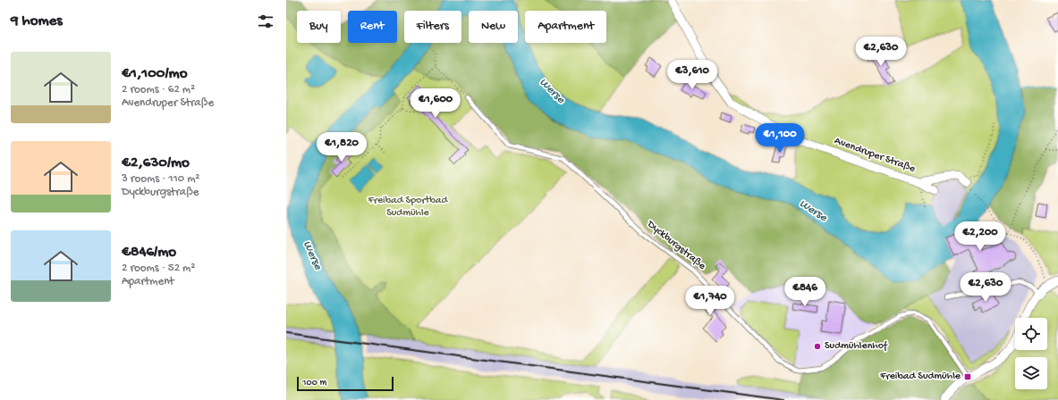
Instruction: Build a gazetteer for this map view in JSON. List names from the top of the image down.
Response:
{
  "streets": {
    "street": ["Avendruper Straße"],
    "lane": ["Dyckburgstraße"]
  },
  "water": ["Werse"],
  "parks": ["Freibad Sportbad Sudmühle"],
  "places": {
    "other": ["Sudmühlenhof"],
    "transit": ["Freibad Sudmühle"]
  },
  "scale_bar": "100 m",
  "page": {
    "heading": "9 homes",
    "chip": [
      "Buy",
      "Rent",
      "Filters",
      "New",
      "Apartment"
    ],
    "price": [
      "€2,630",
      "€3,610",
      "€1,600",
      "€1,100",
      "€1,820",
      "€2,200",
      "€2,630",
      "€846",
      "€1,740"
    ],
    "list": [
      {
        "name": "€1,100/mo",
        "note": "2 rooms · 62 m² · Avendruper Straße"
      },
      {
        "name": "€2,630/mo",
        "note": "3 rooms · 110 m² · Dyckburgstraße"
      },
      {
        "name": "€846/mo",
        "note": "2 rooms · 52 m² · Apartment"
      }
    ],
    "scale": "100 m"
  }
}
